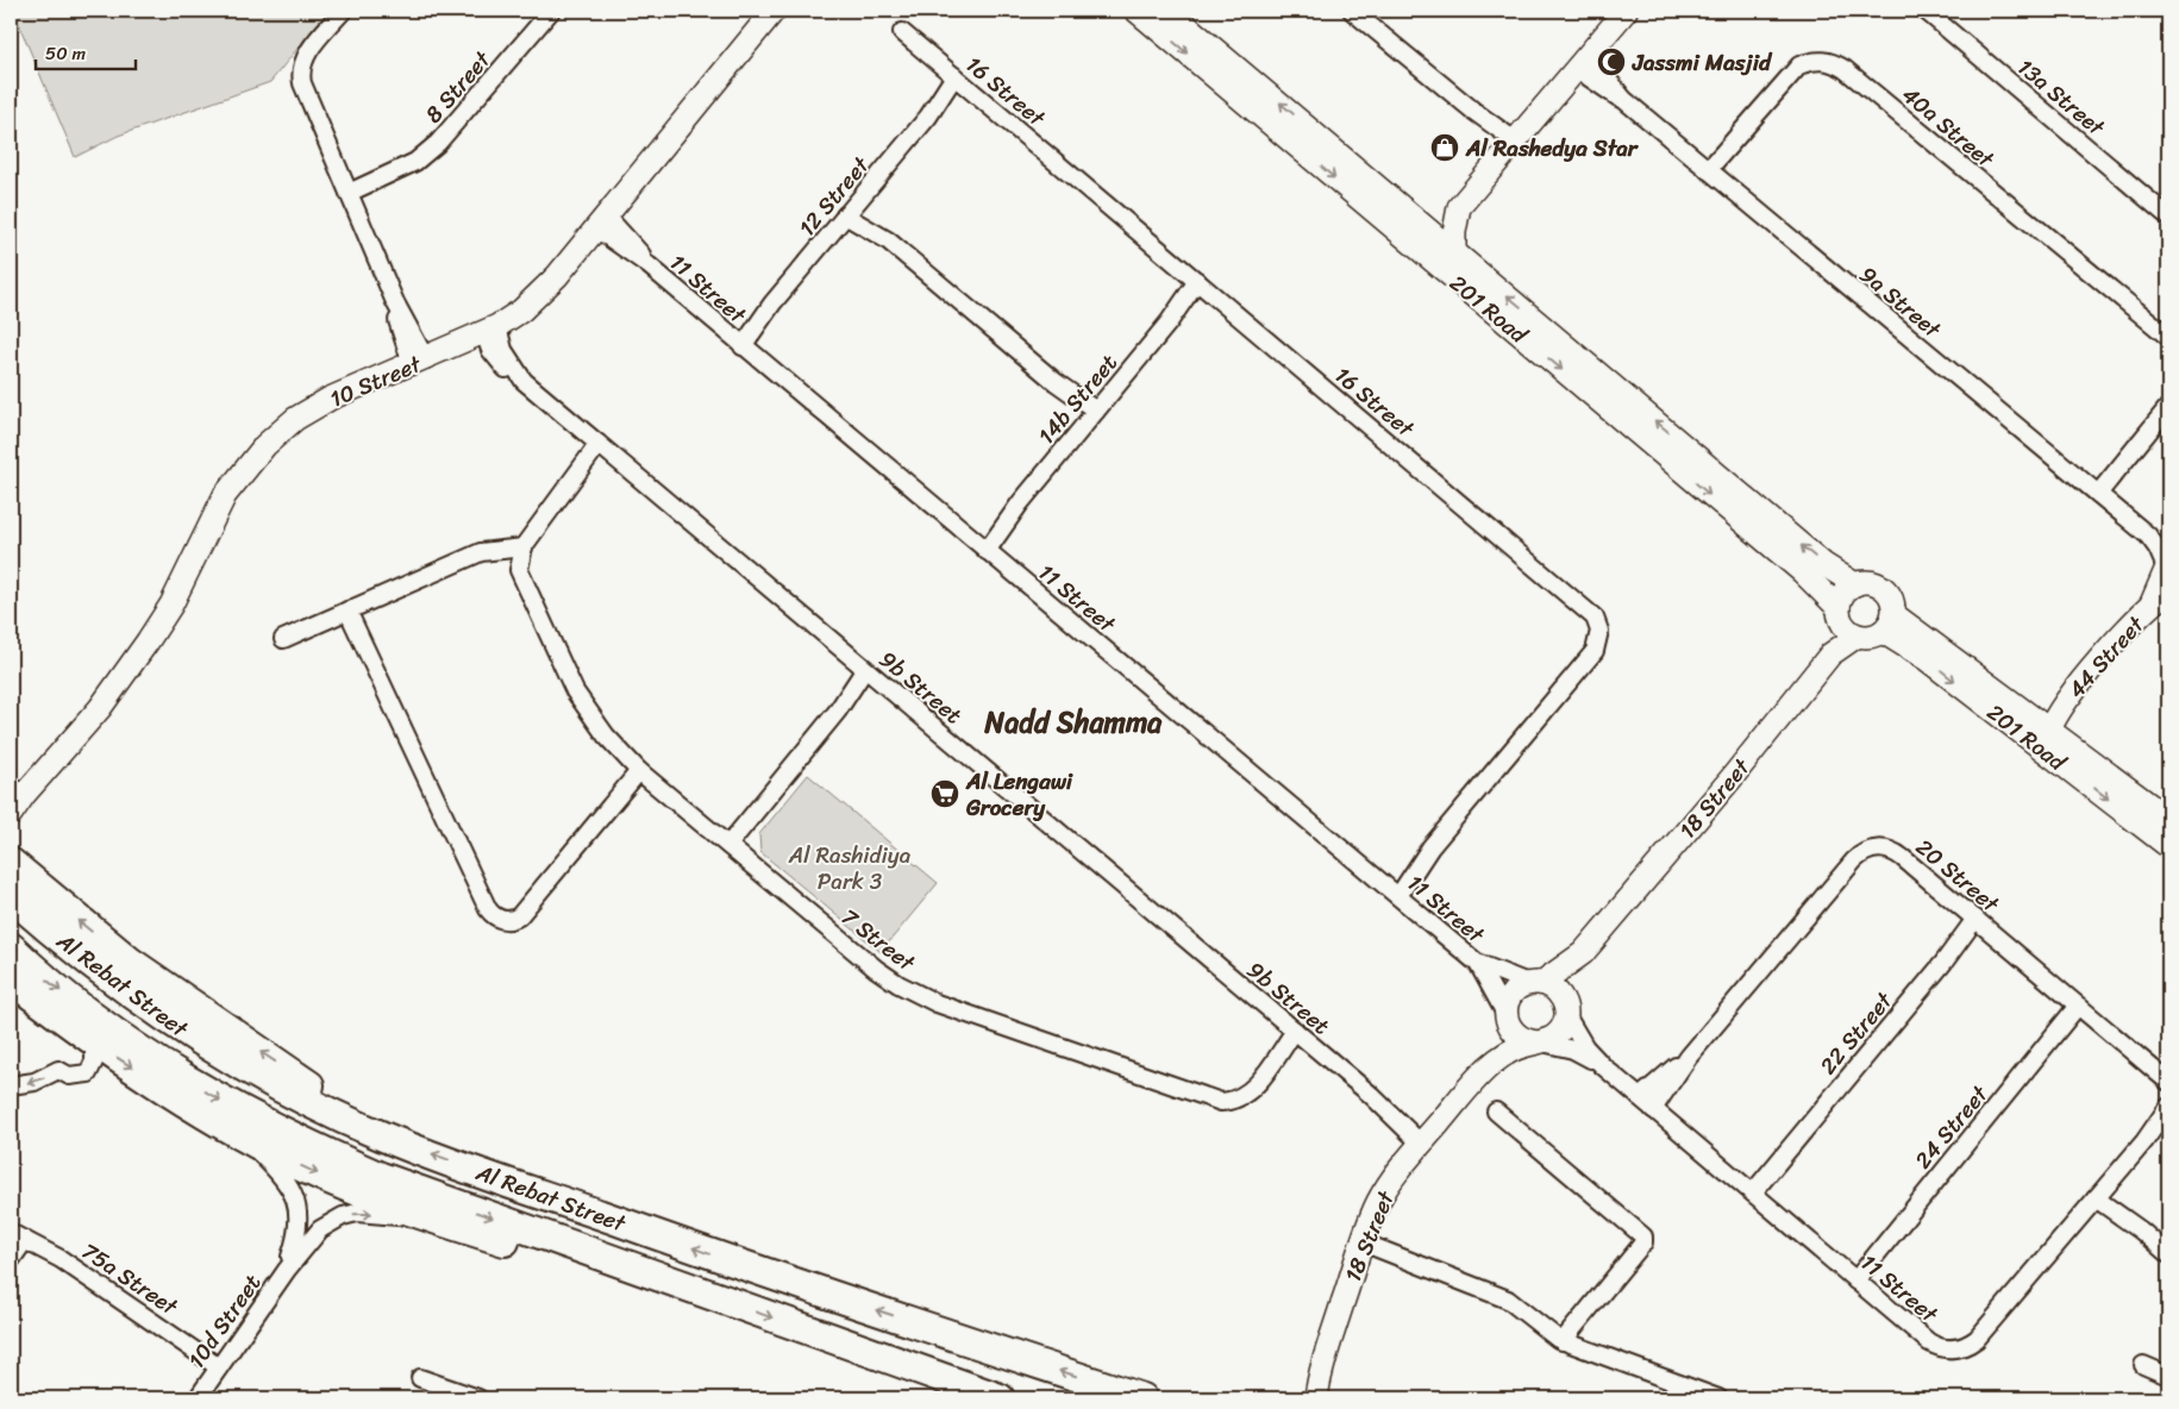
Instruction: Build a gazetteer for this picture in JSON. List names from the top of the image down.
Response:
{
  "streets": {
    "highway": ["Al Rebat Street"],
    "street": [
      "8 Street",
      "16 Street",
      "13a Street",
      "40a Street",
      "12 Street",
      "11 Street",
      "9a Street",
      "201 Road",
      "10 Street",
      "14b Street",
      "44 Street",
      "9b Street",
      "18 Street",
      "20 Street",
      "7 Street",
      "22 Street",
      "24 Street",
      "75a Street",
      "10d Street"
    ]
  },
  "crossings": [
    ["16 Street", "12 Street"],
    ["16 Street", "11 Street"],
    ["16 Street", "14b Street"],
    ["40a Street", "9a Street"],
    ["12 Street", "11 Street"],
    ["11 Street", "10 Street"],
    ["11 Street", "14b Street"],
    ["11 Street", "18 Street"],
    ["11 Street", "20 Street"],
    ["11 Street", "22 Street"],
    ["11 Street", "24 Street"],
    ["9a Street", "44 Street"],
    ["201 Road", "44 Street"],
    ["201 Road", "18 Street"],
    ["10 Street", "9b Street"],
    ["9b Street", "18 Street"],
    ["9b Street", "7 Street"],
    ["20 Street", "22 Street"],
    ["20 Street", "24 Street"],
    ["75a Street", "10d Street"]
  ],
  "one_way": ["10d Street"],
  "districts": ["Nadd Shamma"],
  "parks": ["Al Rashidiya Park 3"],
  "places": {
    "mosque": ["Jassmi Masjid"],
    "shop": ["Al Rashedya Star"],
    "supermarket": ["Al Lengawi Grocery"]
  },
  "scale_bar": "50 m"
}
